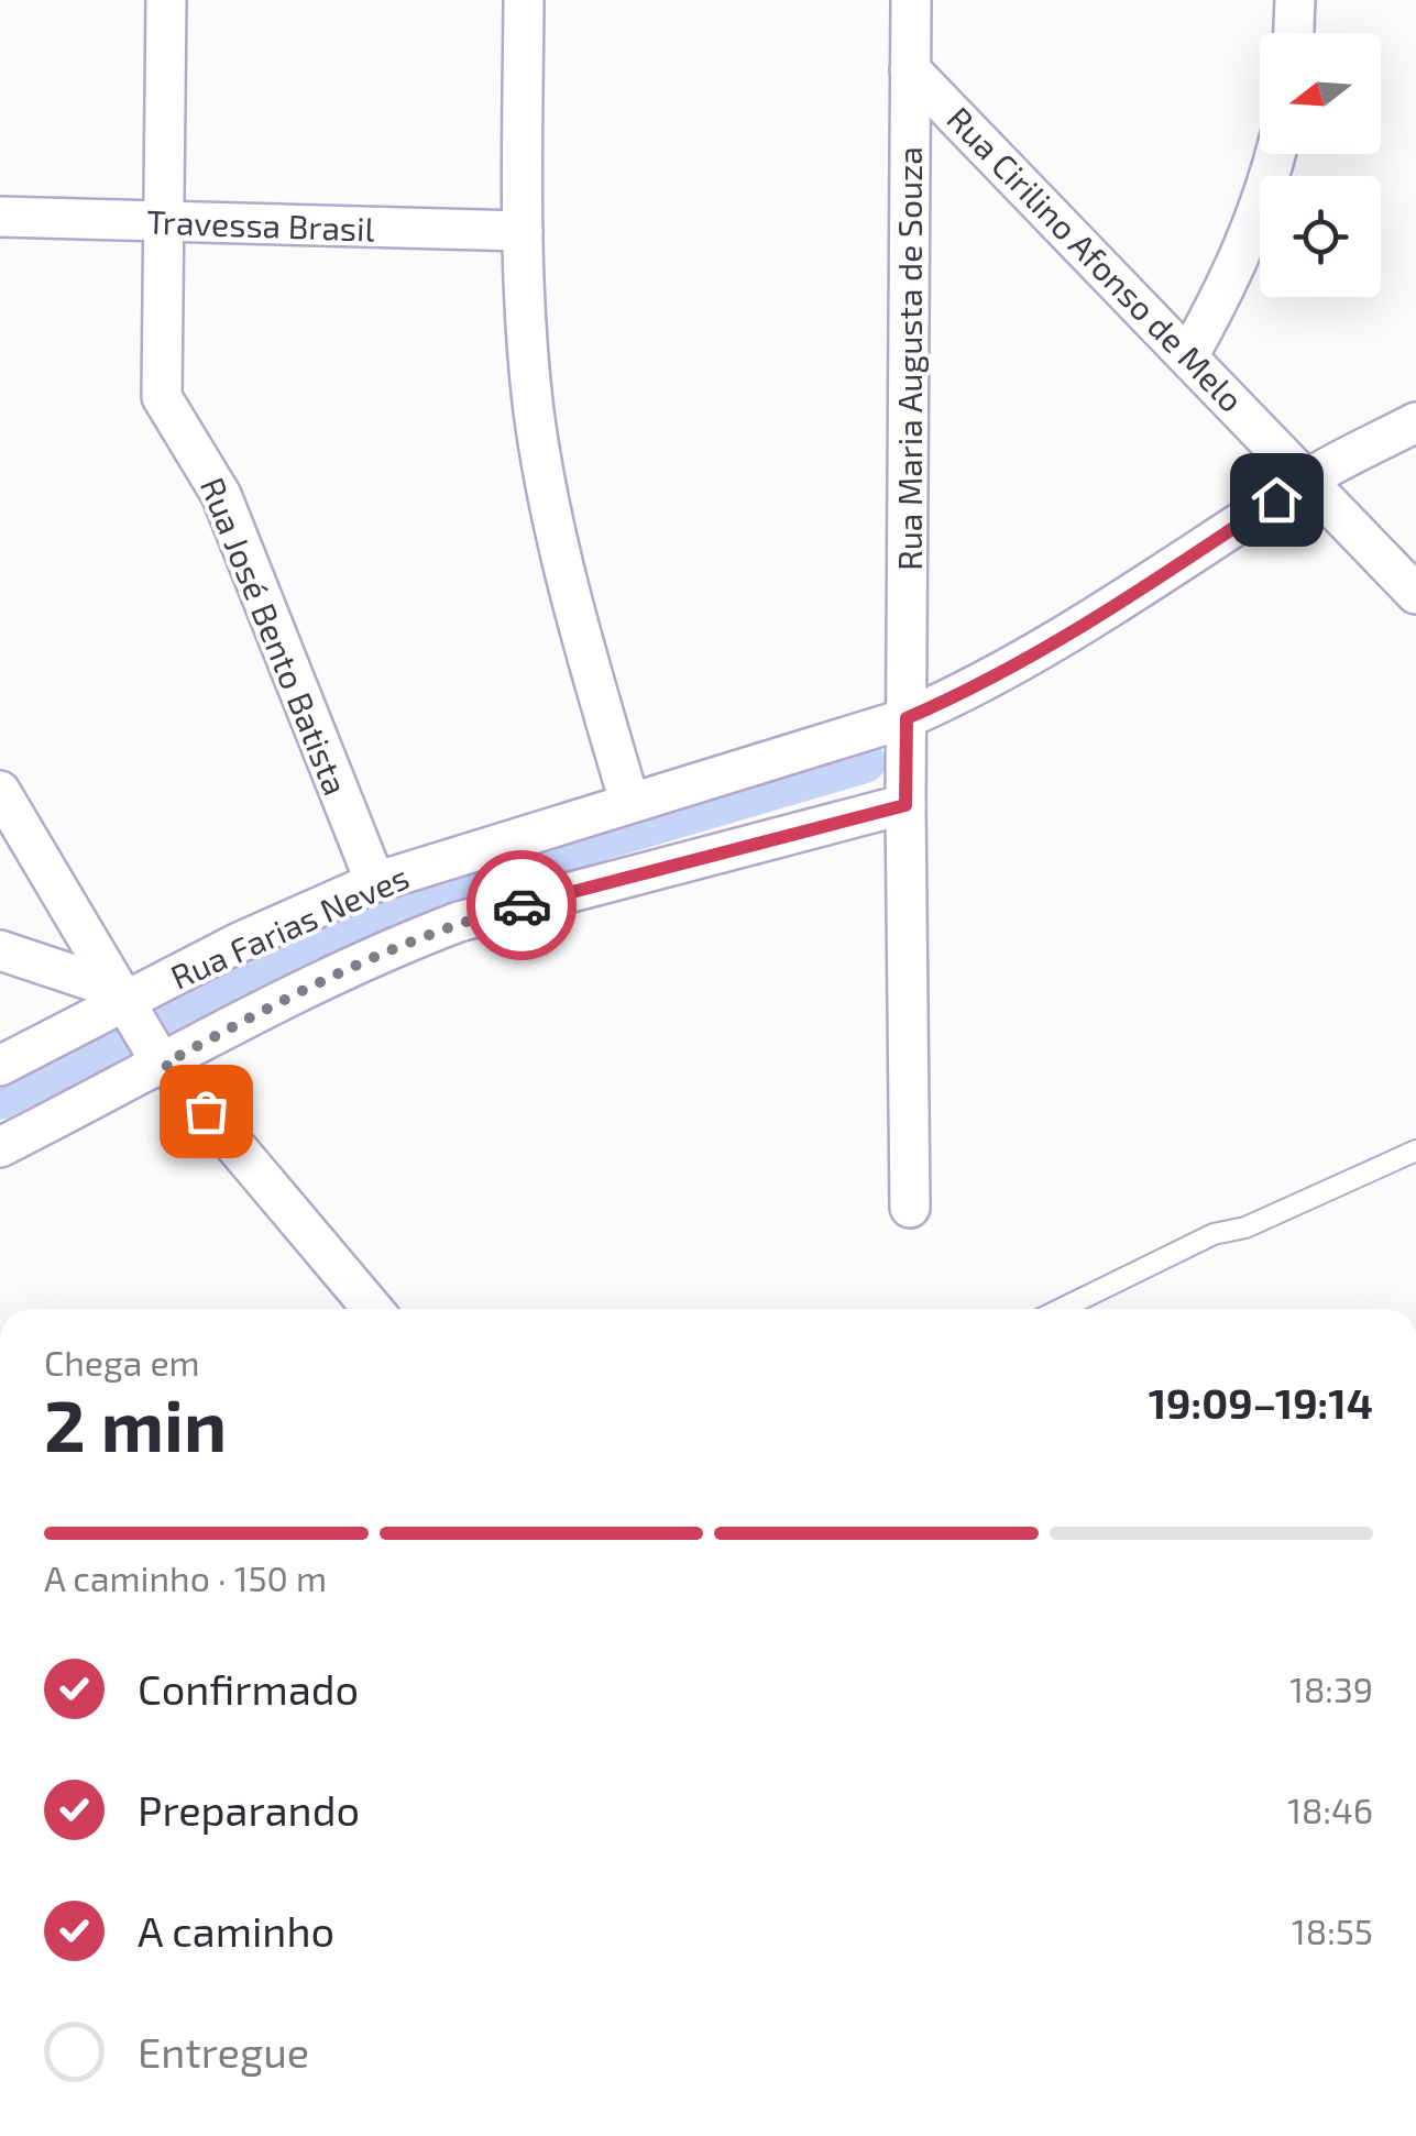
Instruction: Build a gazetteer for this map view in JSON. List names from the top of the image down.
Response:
{
  "streets": {
    "street": [
      "Travessa Brasil",
      "Rua Cirilino Afonso de Melo",
      "Rua Maria Augusta de Souza",
      "Rua José Bento Batista",
      "Rua Farias Neves"
    ]
  },
  "crossings": [
    ["Travessa Brasil", "Rua José Bento Batista"],
    ["Rua Cirilino Afonso de Melo", "Rua Maria Augusta de Souza"],
    ["Rua Cirilino Afonso de Melo", "Rua Farias Neves"],
    ["Rua Maria Augusta de Souza", "Rua Farias Neves"],
    ["Rua José Bento Batista", "Rua Farias Neves"]
  ],
  "north": "left",
  "page": {
    "heading": ["2 min", "Chega em", "19:09–19:14"],
    "bar": "A caminho · 150 m",
    "list": [
      ["Confirmado", "18:39"],
      ["Preparando", "18:46"],
      ["A caminho", "18:55"],
      "Entregue"
    ]
  }
}
